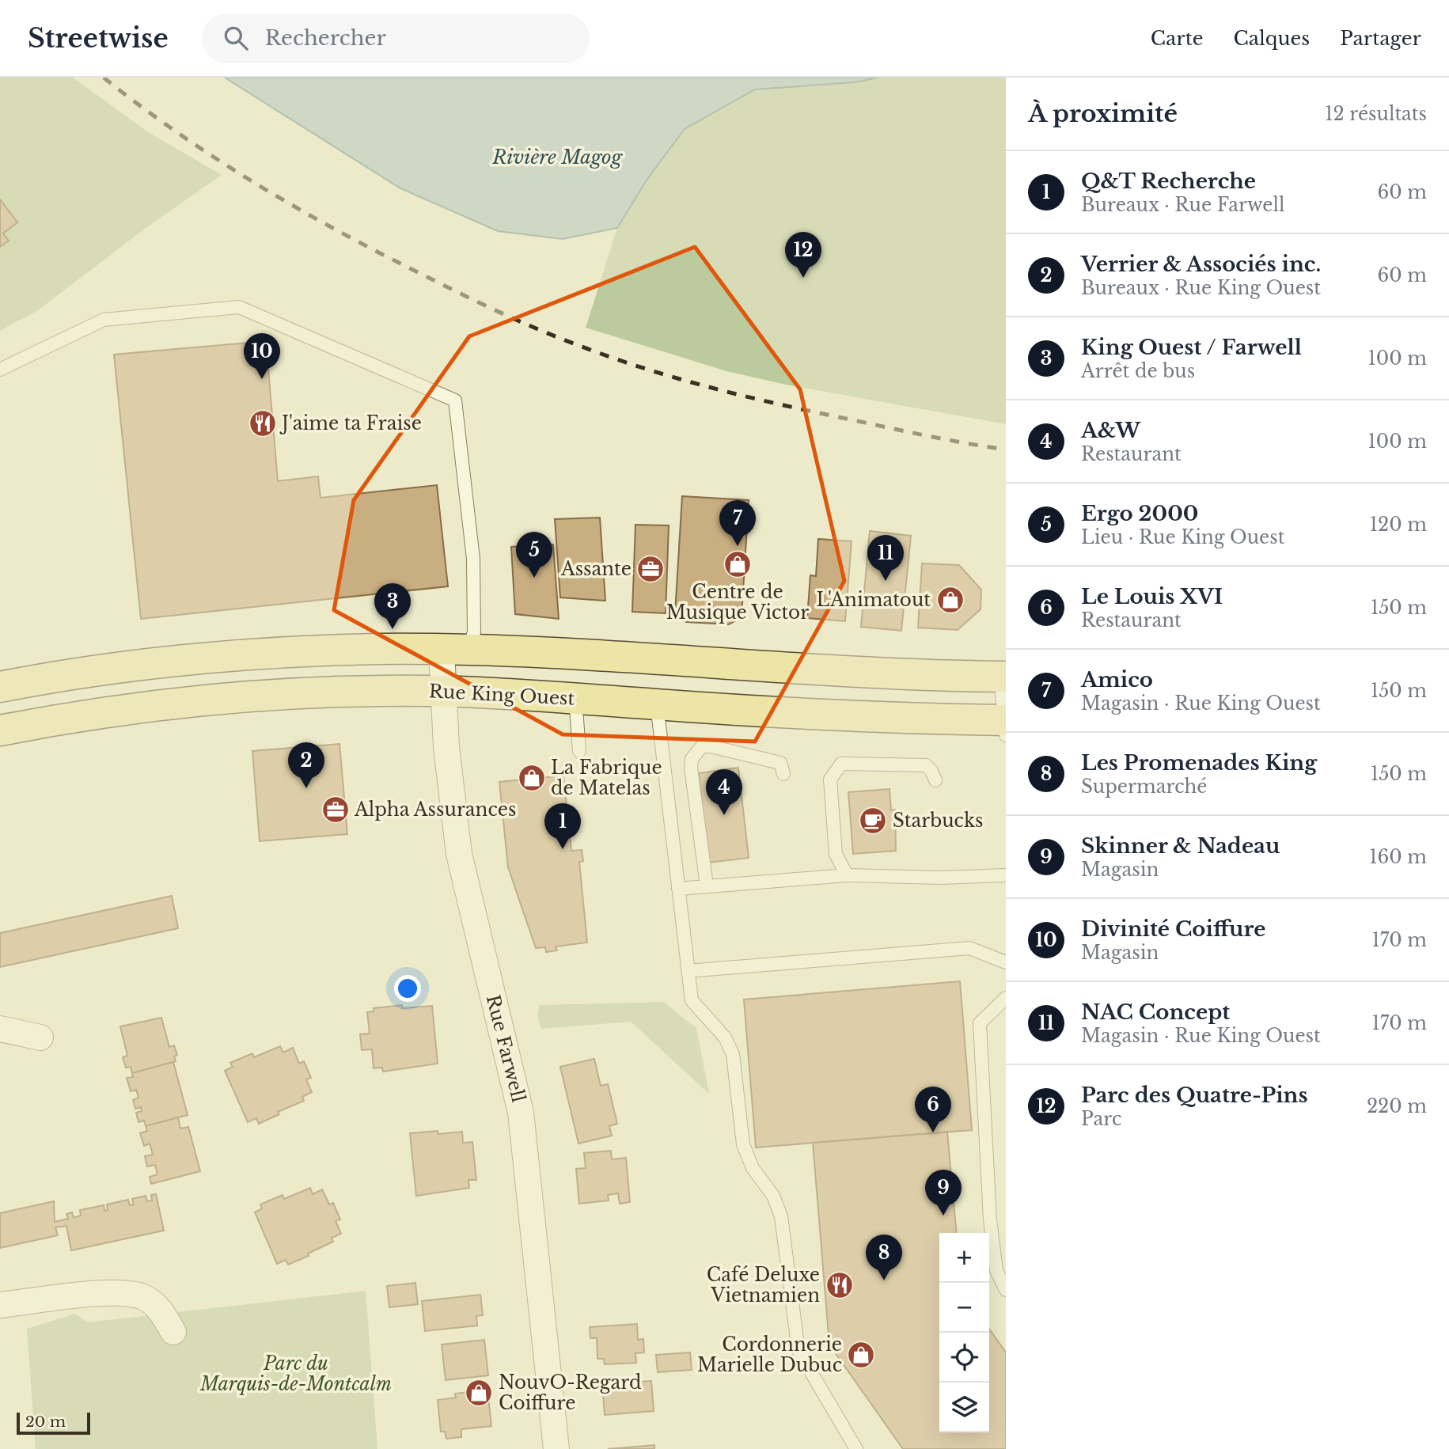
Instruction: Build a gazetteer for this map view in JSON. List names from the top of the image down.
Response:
{
  "streets": {
    "main road": ["Rue King Ouest"],
    "street": ["Rue Farwell"]
  },
  "crossings": [
    ["Rue King Ouest", "Rue Farwell"]
  ],
  "water": ["Rivière Magog"],
  "parks": ["Parc du Marquis-de-Montcalm"],
  "places": {
    "restaurant": ["J'aime ta Fraise", "Café Deluxe Vietnamien"],
    "shop": [
      "Centre de Musique Victor",
      "L'Animatout",
      "La Fabrique de Matelas",
      "Cordonnerie Marielle Dubuc",
      "NouvO-Regard Coiffure"
    ],
    "office": ["Assante", "Alpha Assurances"],
    "cafe": ["Starbucks"]
  },
  "scale_bar": "20 m",
  "page": {
    "header": "Streetwise",
    "search": "Rechercher",
    "nav": ["Carte", "Calques", "Partager"],
    "heading": ["À proximité", "12 résultats"],
    "list": [
      {
        "mark": "1",
        "name": "Q&T Recherche",
        "note": "Bureaux · Rue Farwell",
        "value": "60 m"
      },
      {
        "mark": "2",
        "name": "Verrier & Associés inc.",
        "note": "Bureaux · Rue King Ouest",
        "value": "60 m"
      },
      {
        "mark": "3",
        "name": "King Ouest / Farwell",
        "note": "Arrêt de bus",
        "value": "100 m"
      },
      {
        "mark": "4",
        "name": "A&W",
        "note": "Restaurant",
        "value": "100 m"
      },
      {
        "mark": "5",
        "name": "Ergo 2000",
        "note": "Lieu · Rue King Ouest",
        "value": "120 m"
      },
      {
        "mark": "6",
        "name": "Le Louis XVI",
        "note": "Restaurant",
        "value": "150 m"
      },
      {
        "mark": "7",
        "name": "Amico",
        "note": "Magasin · Rue King Ouest",
        "value": "150 m"
      },
      {
        "mark": "8",
        "name": "Les Promenades King",
        "note": "Supermarché",
        "value": "150 m"
      },
      {
        "mark": "9",
        "name": "Skinner & Nadeau",
        "note": "Magasin",
        "value": "160 m"
      },
      {
        "mark": "10",
        "name": "Divinité Coiffure",
        "note": "Magasin",
        "value": "170 m"
      },
      {
        "mark": "11",
        "name": "NAC Concept",
        "note": "Magasin · Rue King Ouest",
        "value": "170 m"
      },
      {
        "mark": "12",
        "name": "Parc des Quatre-Pins",
        "note": "Parc",
        "value": "220 m"
      }
    ],
    "pins": [
      "12",
      "10",
      "7",
      "5",
      "11",
      "3",
      "2",
      "4",
      "1",
      "6",
      "9",
      "8"
    ],
    "map_buttons": ["+", "−"],
    "scale": "20 m"
  }
}
